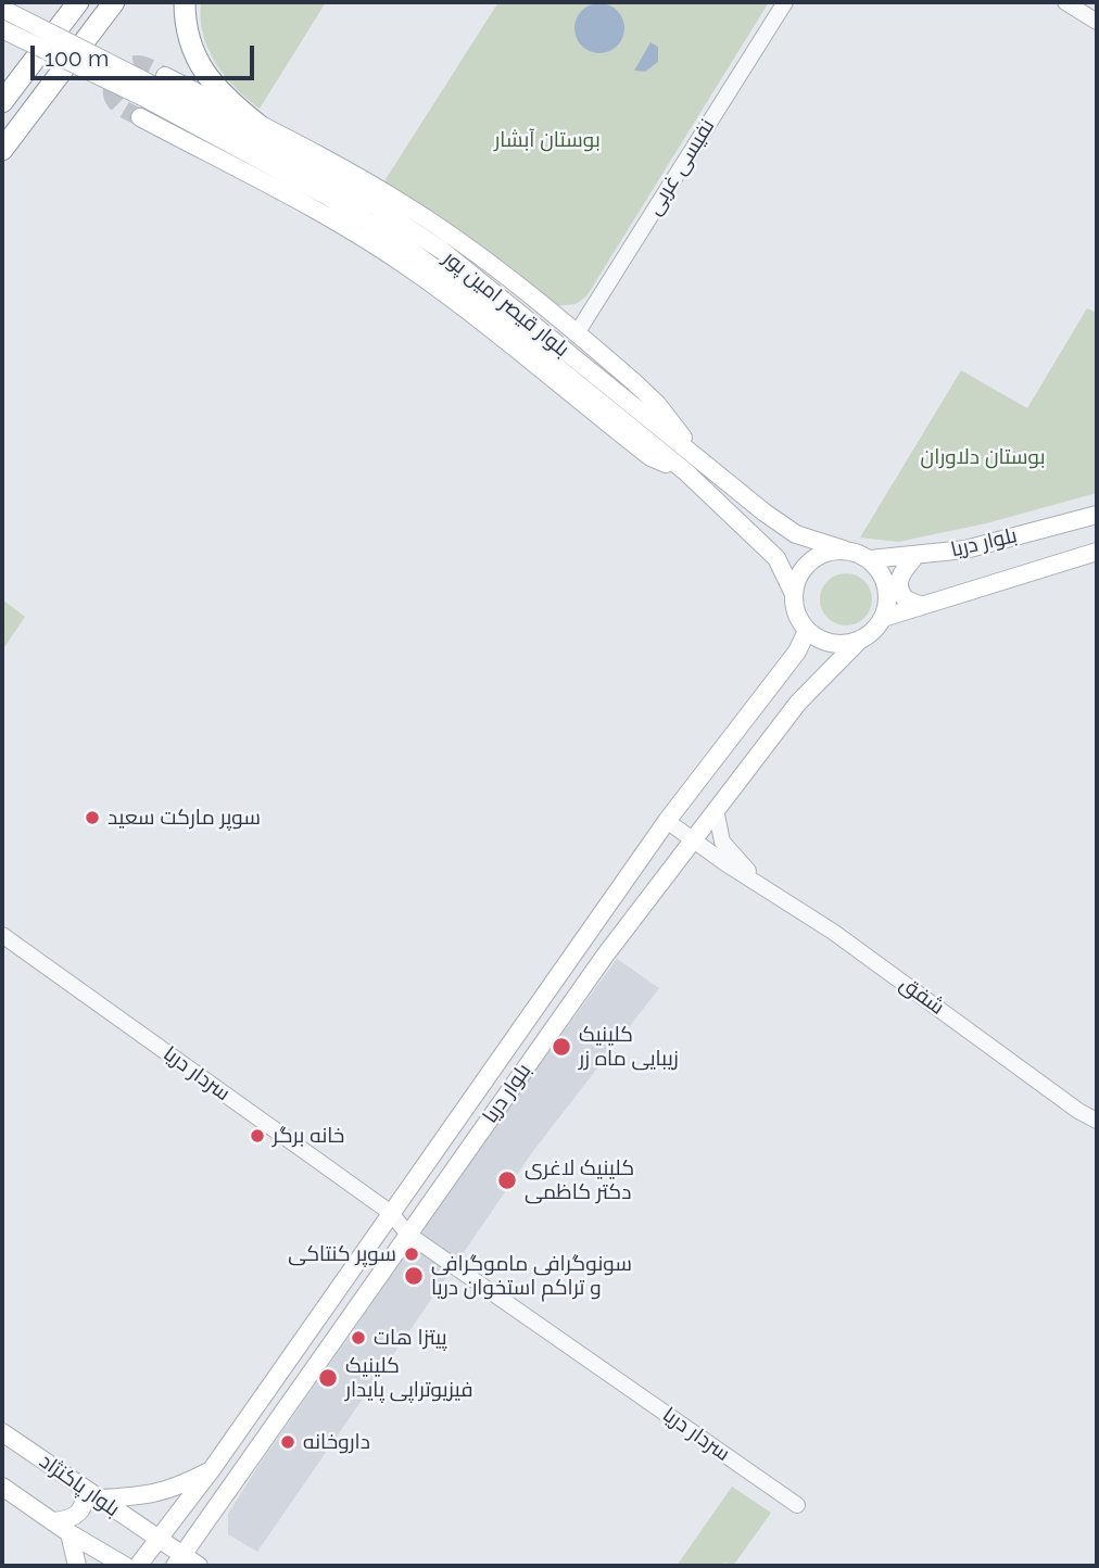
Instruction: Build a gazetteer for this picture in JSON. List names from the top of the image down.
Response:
{
  "streets": {
    "main road": ["بلوار قیصر امین پور", "بلوار دریا", "بلوار پاکنژاد"],
    "street": ["نفیسی غربی", "شفق", "سردار دریا"]
  },
  "crossings": [
    ["بلوار قیصر امین پور", "بلوار دریا"],
    ["بلوار دریا", "شفق"],
    ["بلوار دریا", "سردار دریا"],
    ["بلوار دریا", "بلوار پاکنژاد"]
  ],
  "parks": ["بوستان آبشار", "بوستان دلاوران"],
  "places": [
    "سوپر مارکت سعید",
    "کلینیک زیبایی ماه زر",
    "خانه برگر",
    "کلینیک لاغری دکتر کاظمی",
    "سوپر کنتاکی",
    "سونوگرافی ماموگرافی و تراکم استخوان دریا",
    "پیتزا هات",
    "کلینیک فیزیوتراپی پایدار",
    "داروخانه"
  ],
  "scale_bar": "100 m"
}
